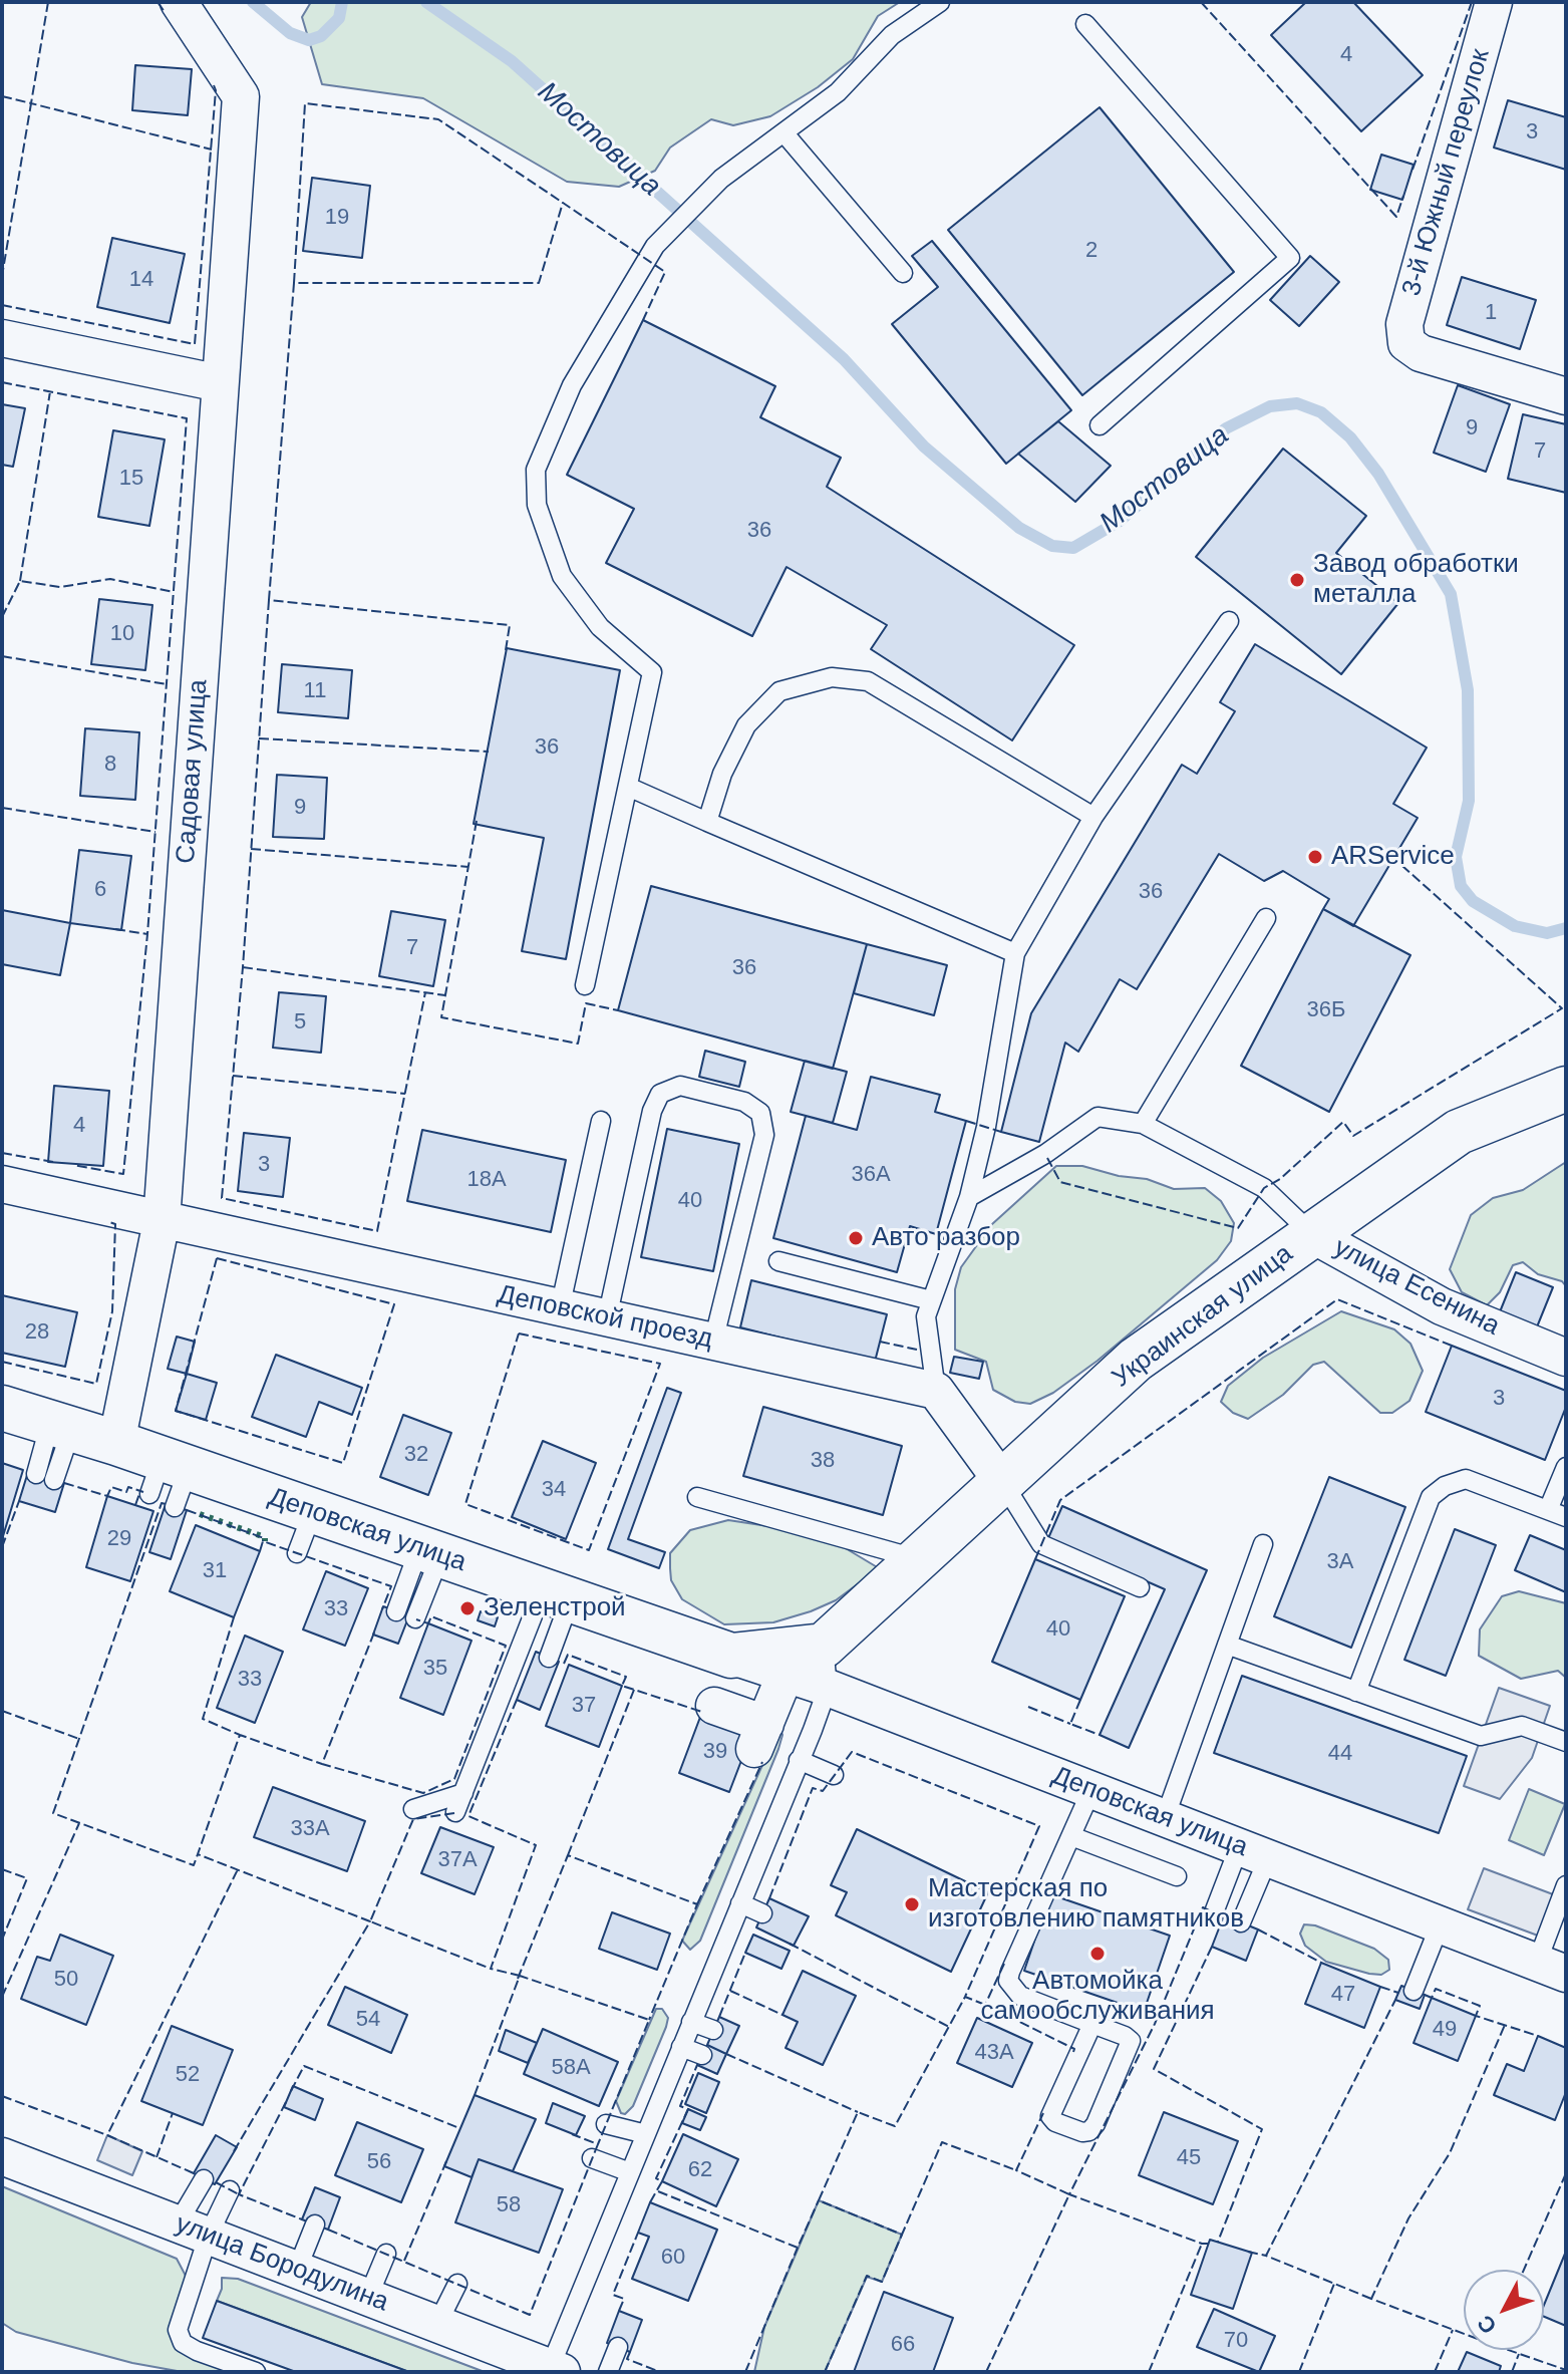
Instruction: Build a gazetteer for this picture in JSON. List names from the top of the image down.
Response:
{
  "streets": {
    "main road": ["Украинская улица", "Деповская улица"],
    "street": [
      "3-й Южный переулок",
      "Садовая улица",
      "улица Есенина",
      "Деповской проезд",
      "улица Бородулина"
    ]
  },
  "crossings": [
    ["Садовая улица", "Деповской проезд"],
    ["Садовая улица", "Деповская улица"],
    ["улица Есенина", "Украинская улица"],
    ["Украинская улица", "Деповская улица"]
  ],
  "water": ["Мостовица"],
  "places": [
    "Завод обработки металла",
    "ARService",
    "Авто разбор",
    "Зеленстрой",
    "Мастерская по изготовлению памятников",
    "Автомойка самообслуживания"
  ],
  "house_numbers": [
    "4",
    "3",
    "19",
    "2",
    "14",
    "1",
    "9",
    "7",
    "15",
    "36",
    "10",
    "11",
    "36",
    "8",
    "9",
    "6",
    "36",
    "7",
    "36",
    "36Б",
    "5",
    "4",
    "3",
    "36А",
    "18А",
    "40",
    "28",
    "3",
    "32",
    "38",
    "34",
    "29",
    "3А",
    "31",
    "33",
    "40",
    "35",
    "33",
    "37",
    "39",
    "44",
    "33А",
    "37А",
    "50",
    "47",
    "54",
    "49",
    "43А",
    "58А",
    "52",
    "45",
    "56",
    "62",
    "58",
    "60",
    "70",
    "66"
  ],
  "north": "bottom left"
}
